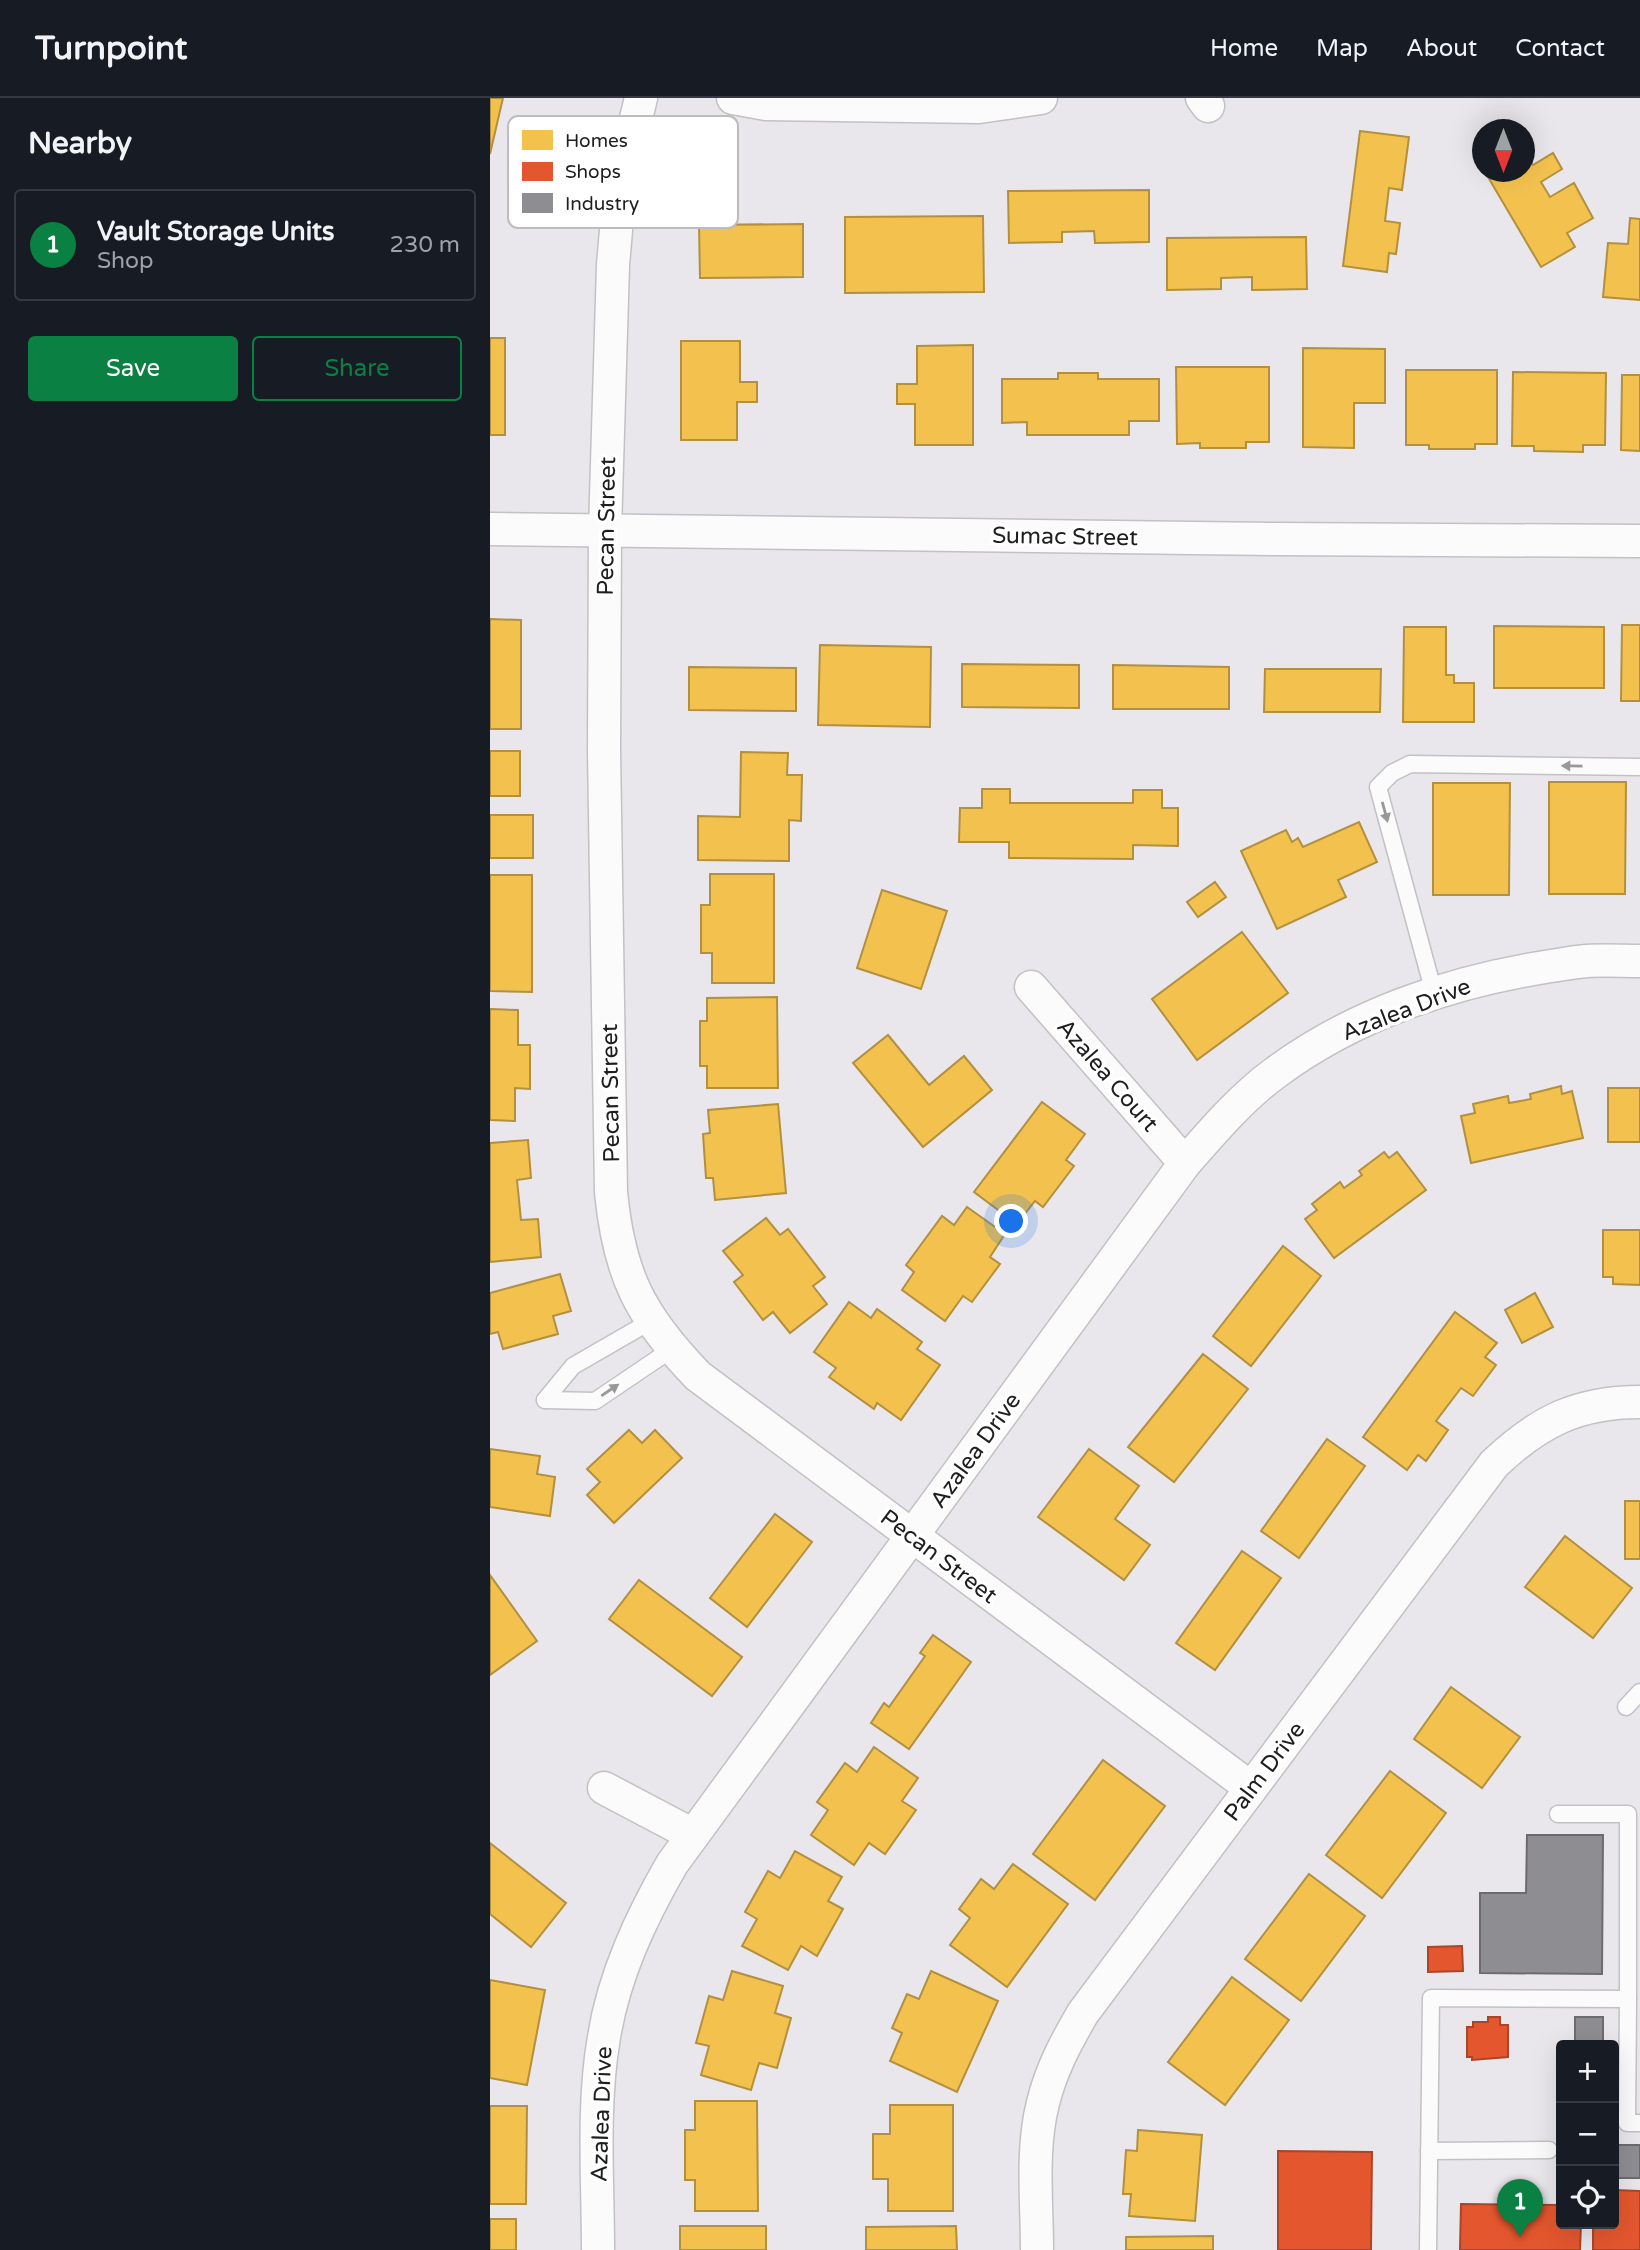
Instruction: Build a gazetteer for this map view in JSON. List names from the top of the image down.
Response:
{
  "streets": {
    "street": [
      "Pecan Street",
      "Sumac Street",
      "Azalea Drive",
      "Azalea Court",
      "Palm Drive"
    ]
  },
  "crossings": [
    ["Pecan Street", "Sumac Street"],
    ["Pecan Street", "Azalea Drive"],
    ["Pecan Street", "Palm Drive"],
    ["Azalea Drive", "Azalea Court"]
  ],
  "legend": ["Homes", "Shops", "Industry"],
  "north": "bottom",
  "page": {
    "header": "Turnpoint",
    "nav": [
      "Home",
      "Map",
      "About",
      "Contact"
    ],
    "heading": "Nearby",
    "list": [
      {
        "mark": "1",
        "name": "Vault Storage Units",
        "note": "Shop",
        "value": "230 m"
      }
    ],
    "buttons": ["Save", "Share"],
    "map_buttons": ["+", "−"],
    "pins": "1"
  }
}
